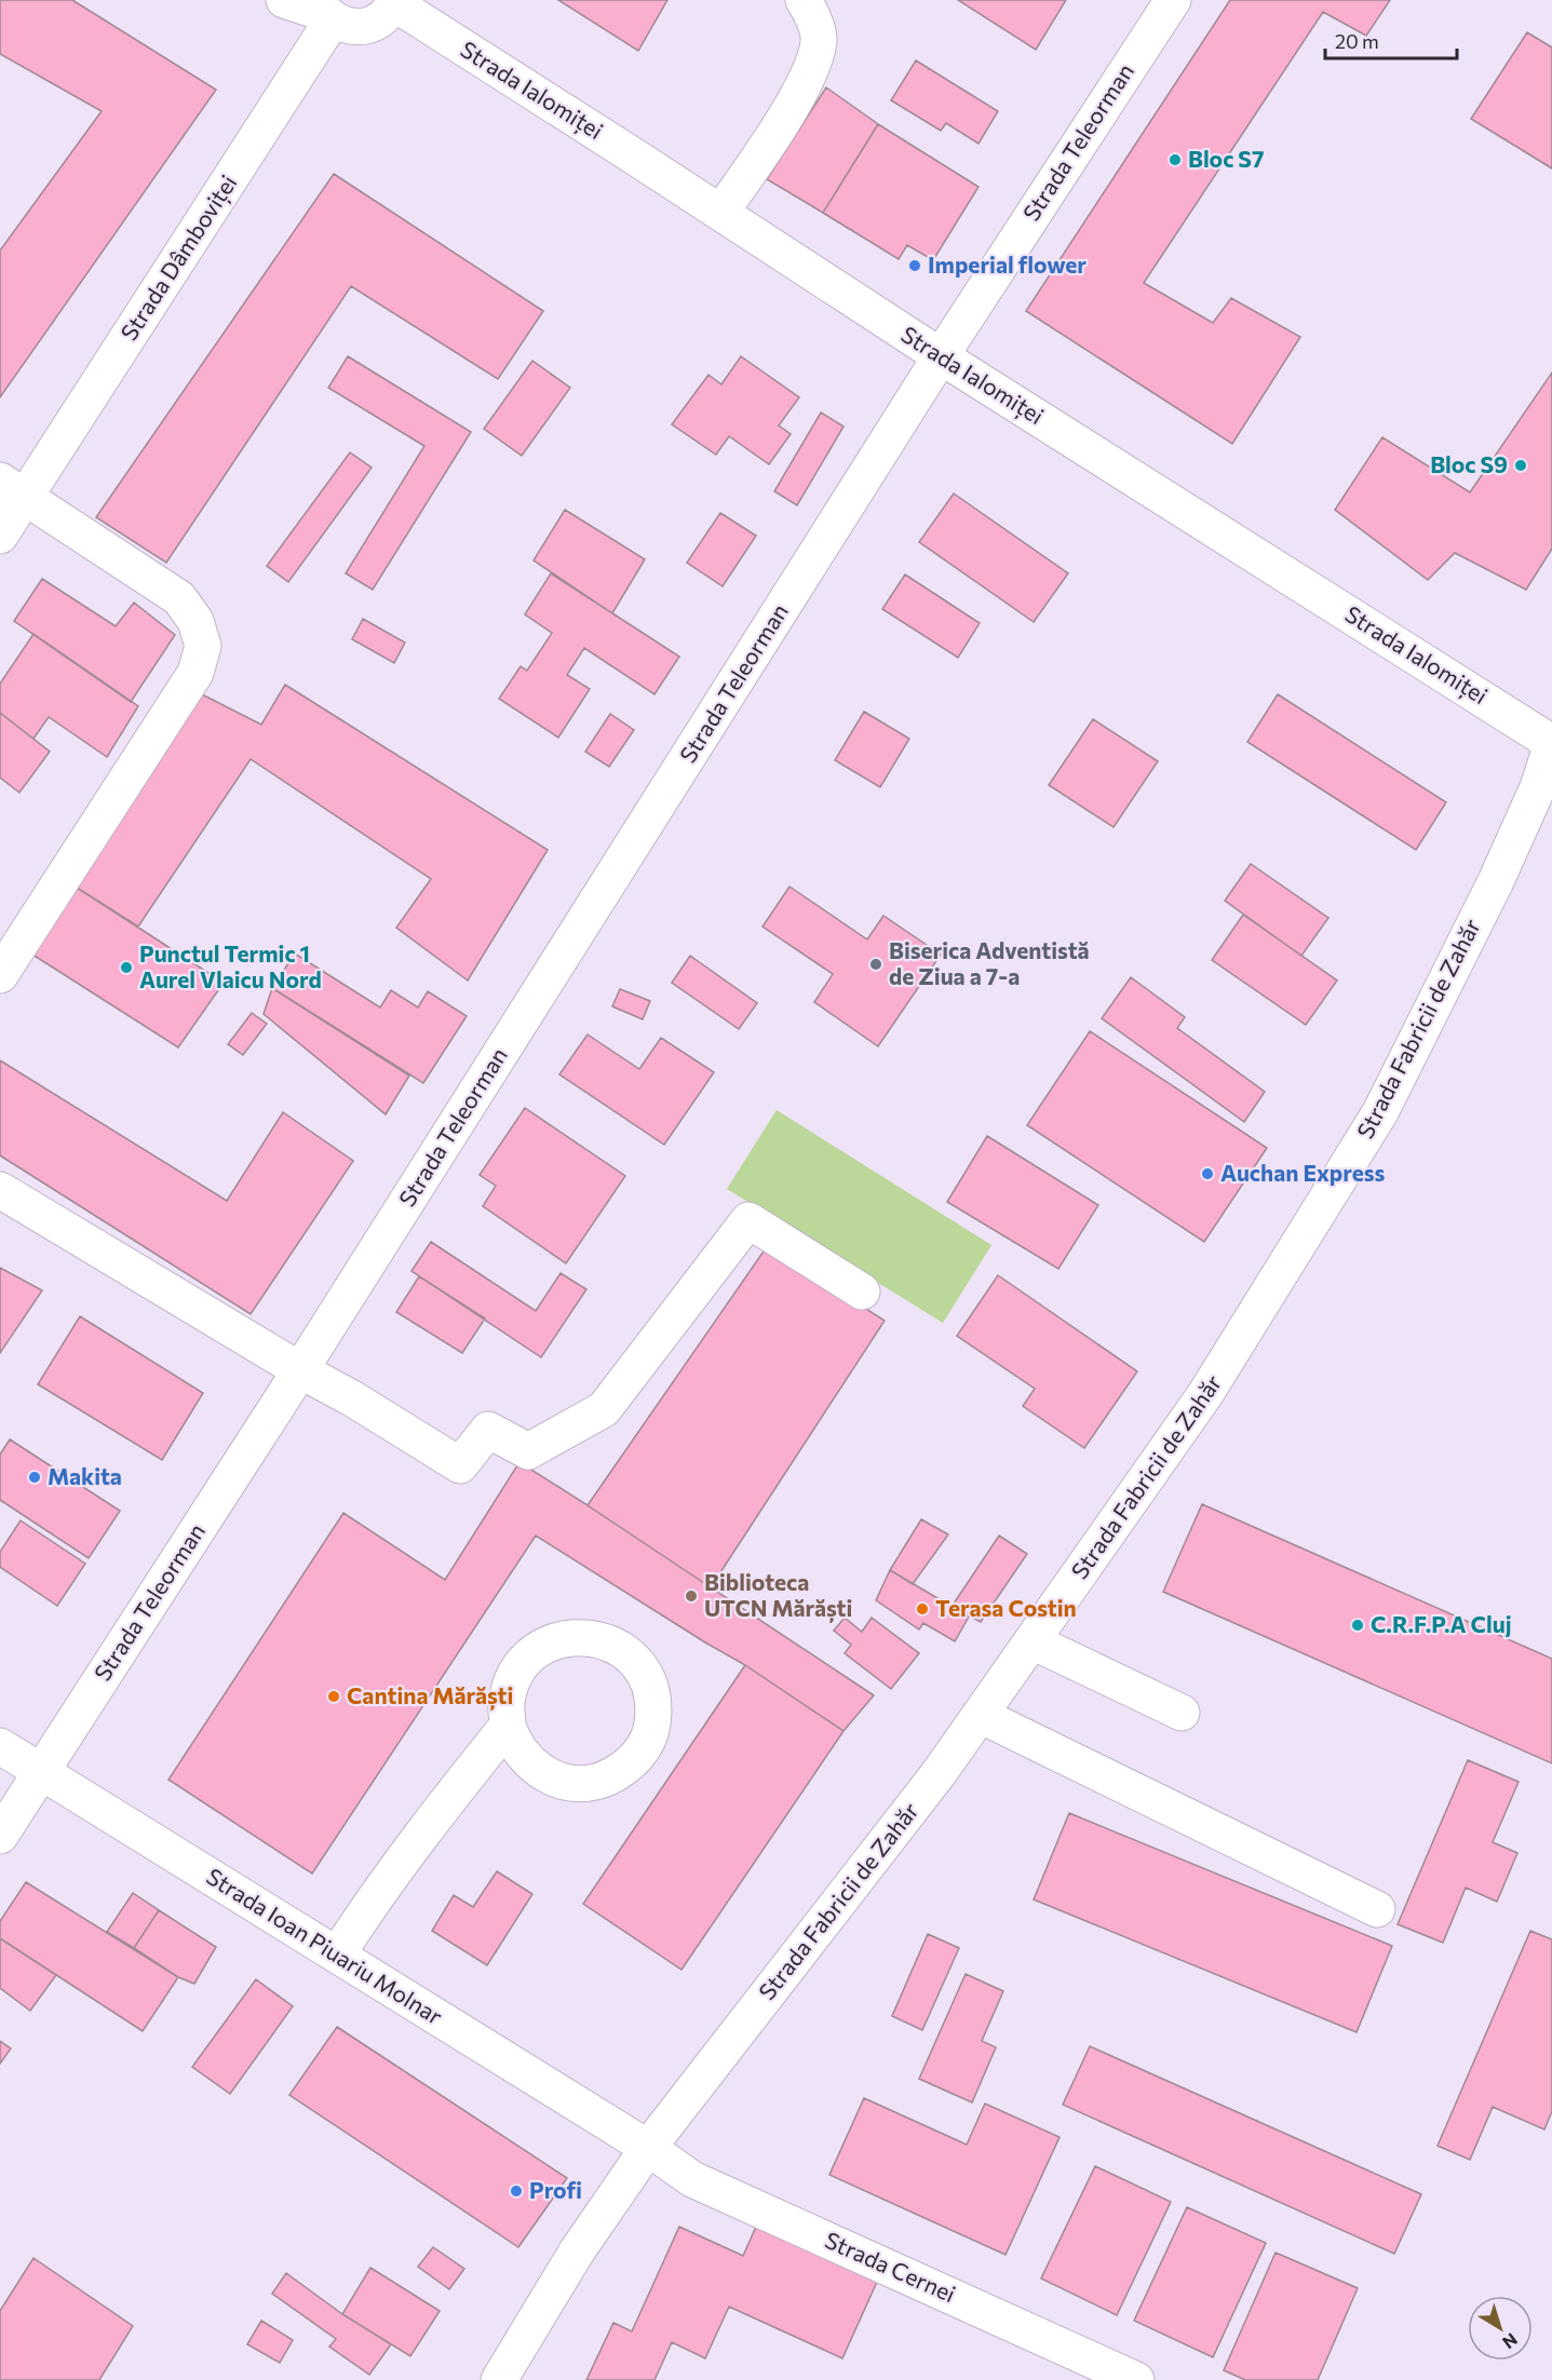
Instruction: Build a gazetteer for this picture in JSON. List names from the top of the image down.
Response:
{
  "streets": {
    "street": [
      "Strada Ialomiței",
      "Strada Teleorman",
      "Strada Dâmboviței",
      "Strada Fabricii de Zahăr",
      "Strada Ioan Piuariu Molnar",
      "Strada Cernei"
    ]
  },
  "crossings": [
    ["Strada Ialomiței", "Strada Teleorman"],
    ["Strada Ialomiței", "Strada Fabricii de Zahăr"],
    ["Strada Teleorman", "Strada Ioan Piuariu Molnar"],
    ["Strada Fabricii de Zahăr", "Strada Ioan Piuariu Molnar"],
    ["Strada Fabricii de Zahăr", "Strada Cernei"],
    ["Strada Ioan Piuariu Molnar", "Strada Cernei"]
  ],
  "places": [
    "Bloc S7",
    "Imperial flower",
    "Bloc S9",
    "Biserica Adventistă de Ziua a 7-a",
    "Punctul Termic 1 Aurel Vlaicu Nord",
    "Auchan Express",
    "Makita",
    "Biblioteca UTCN Mărăști",
    "Terasa Costin",
    "C.R.F.P.A Cluj",
    "Cantina Mărăști",
    "Profi"
  ],
  "scale_bar": "20 m",
  "north": "bottom right"
}
